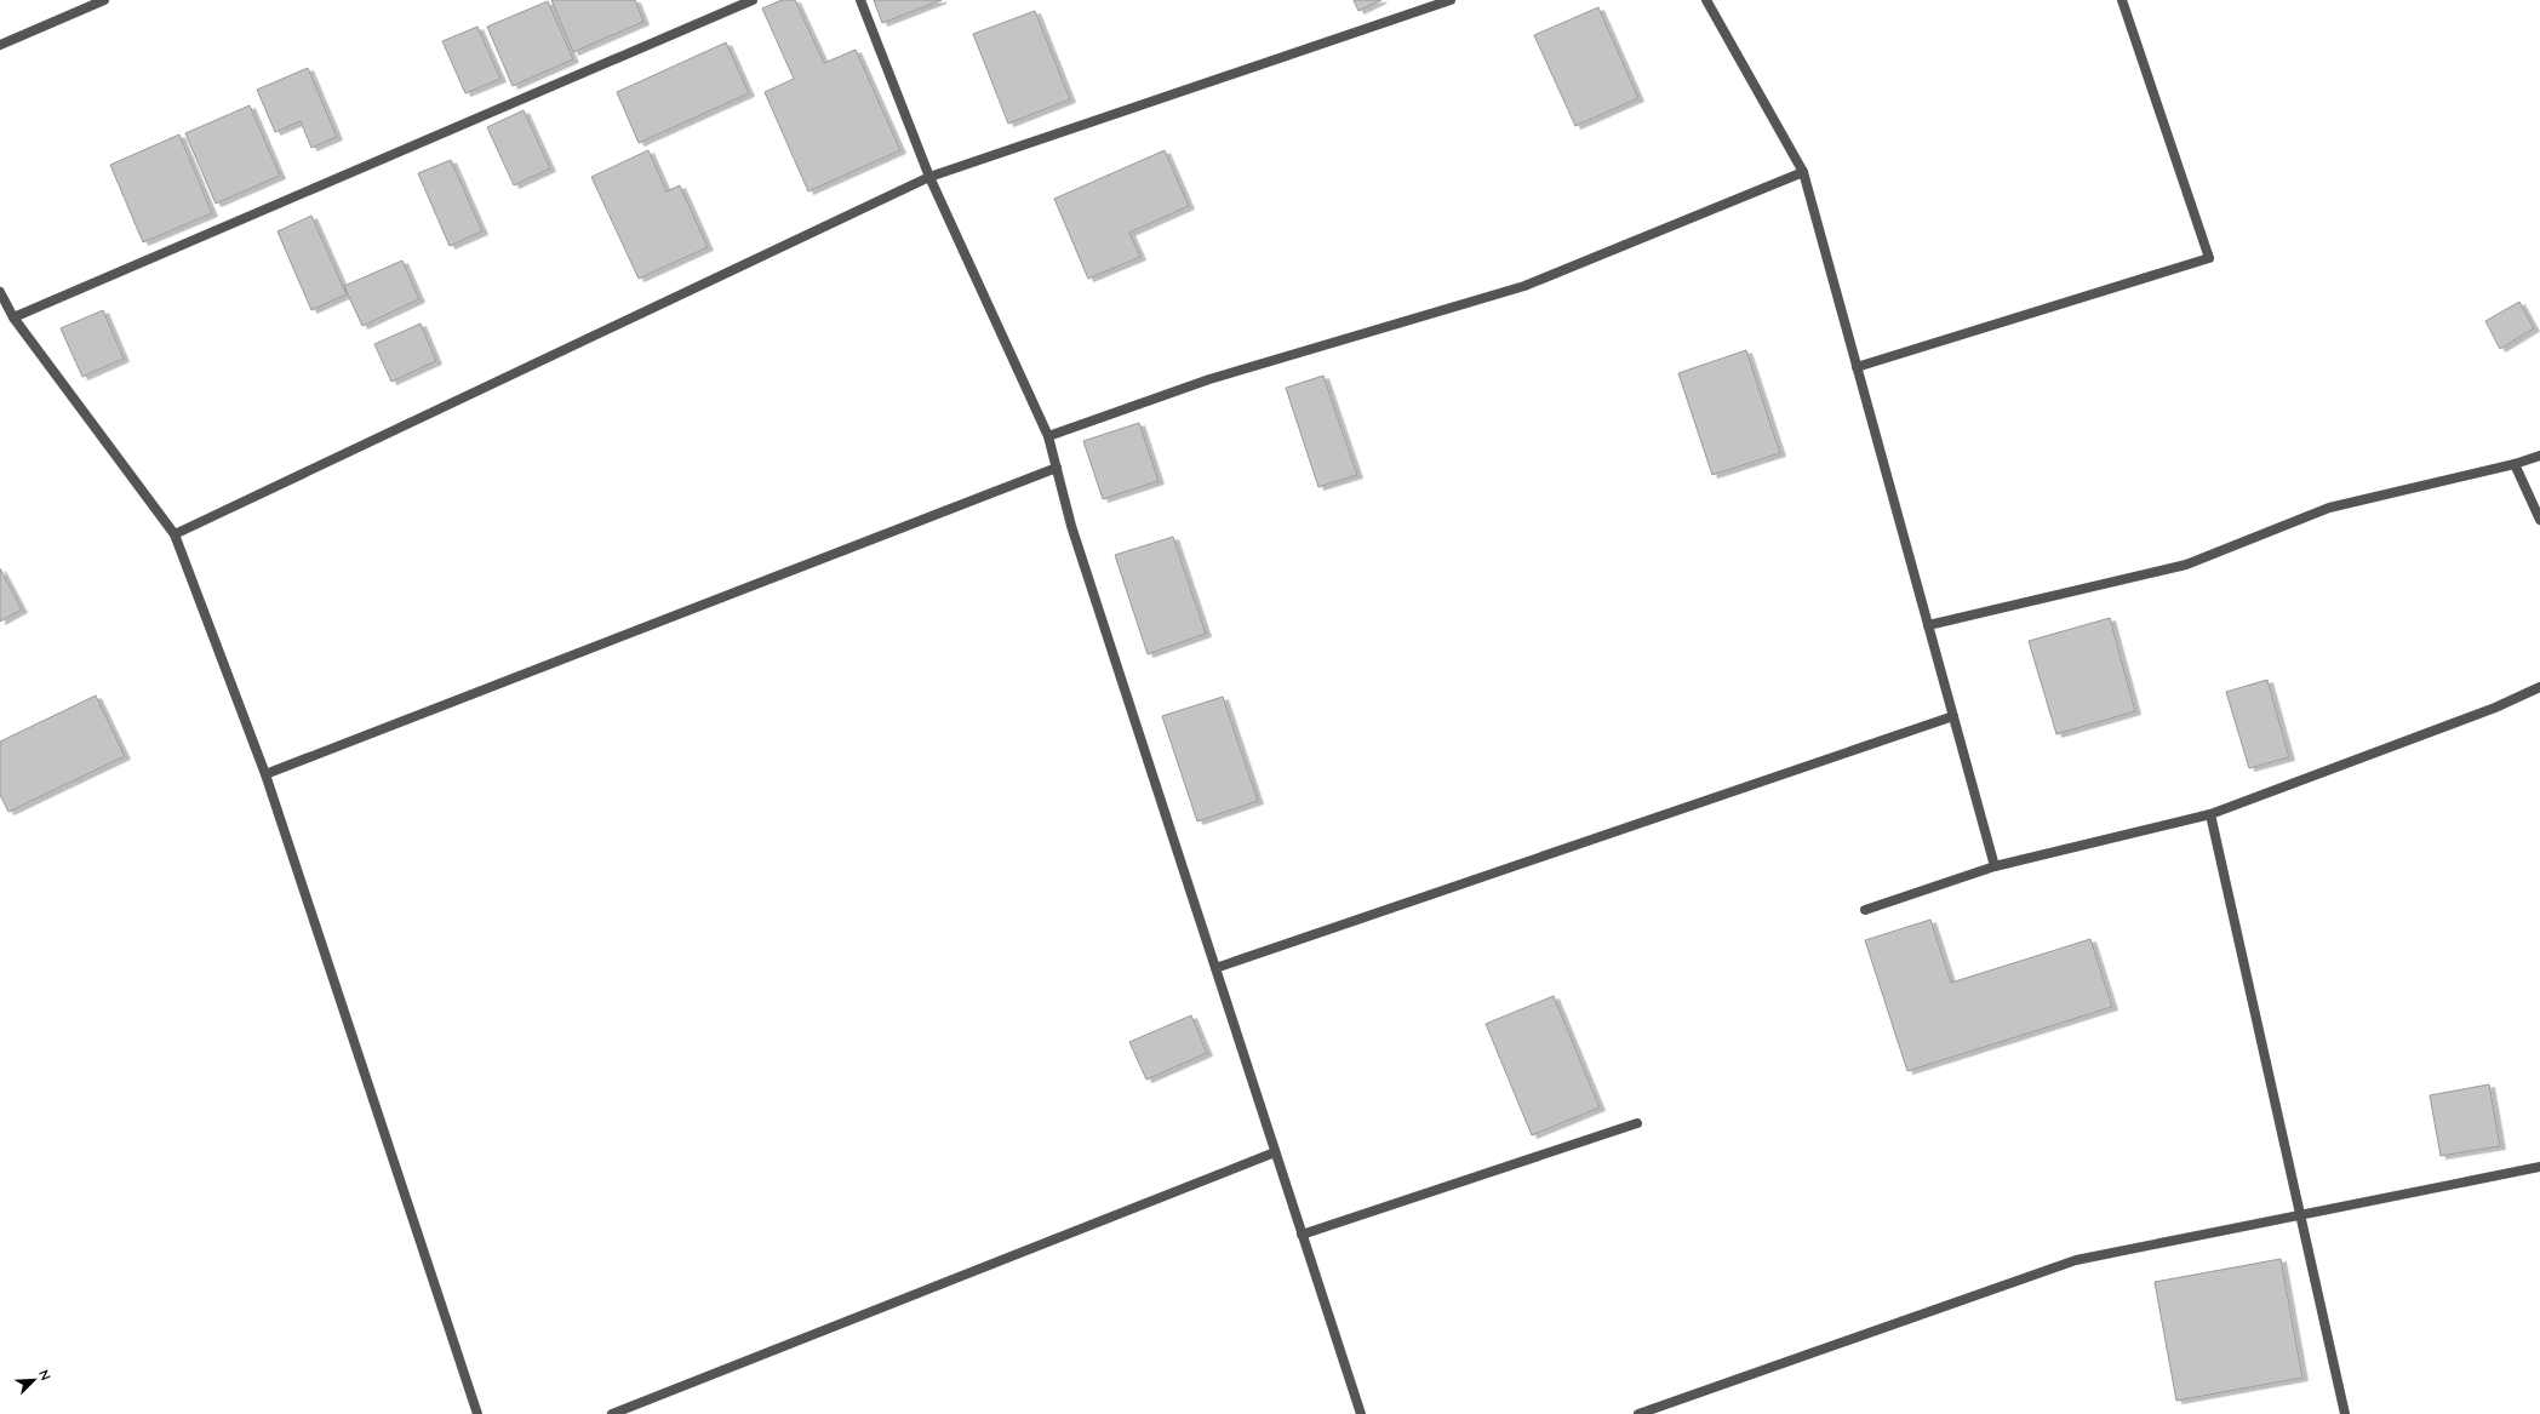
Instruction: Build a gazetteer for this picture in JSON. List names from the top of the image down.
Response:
{
  "north": "top right"
}
